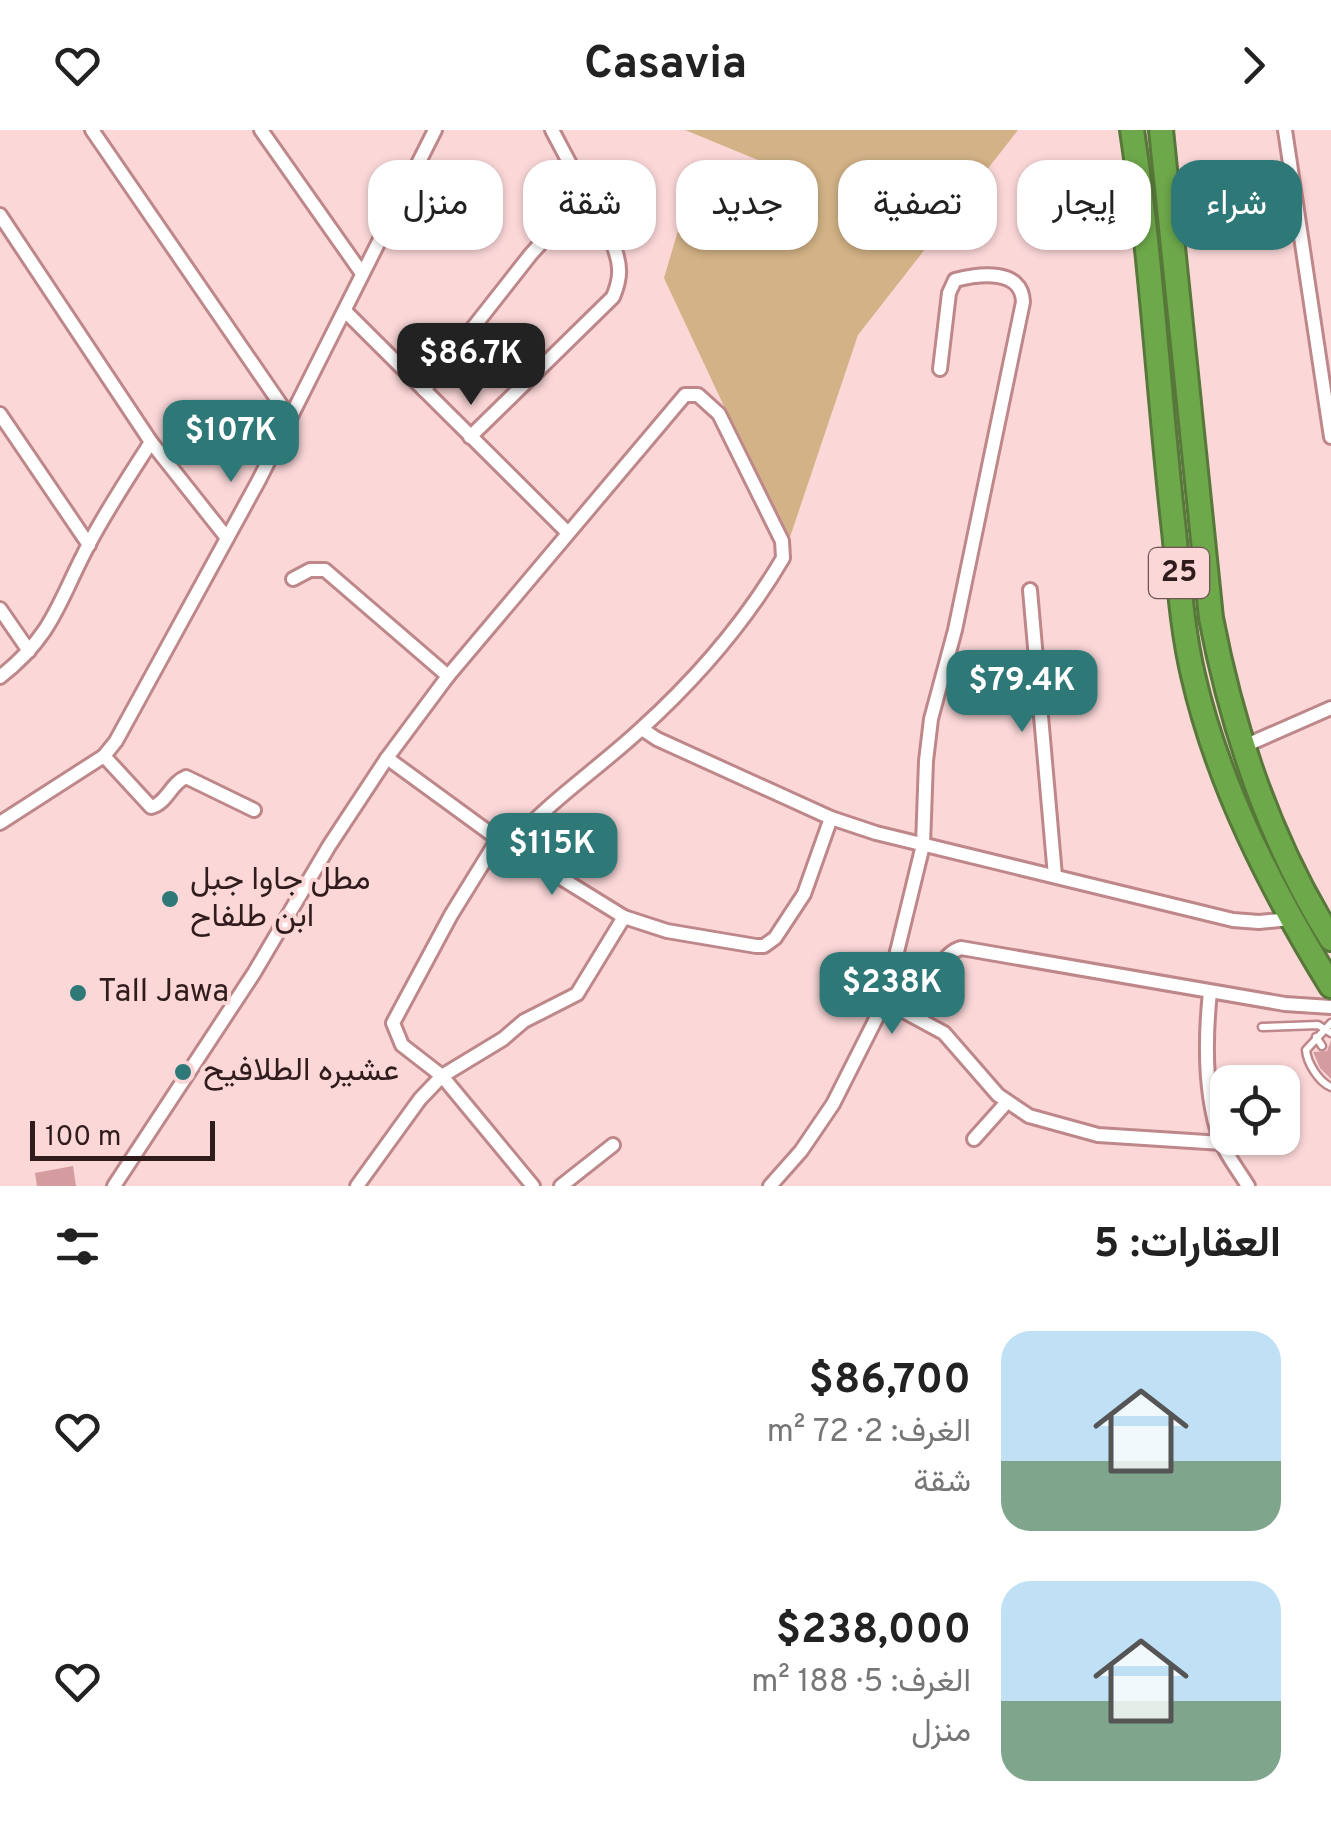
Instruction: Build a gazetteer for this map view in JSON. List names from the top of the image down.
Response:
{
  "streets": {
    "highway": ["25"]
  },
  "places": ["مطل جاوا جبل ابن طلفاح", "Tall Jawa", "عشيره الطلافيح"],
  "scale_bar": "100 m",
  "page": {
    "header": "Casavia",
    "chip": [
      "شراء",
      "إيجار",
      "تصفية",
      "جديد",
      "شقة",
      "منزل"
    ],
    "price": [
      "$86.7K",
      "$107K",
      "$79.4K",
      "$115K",
      "$238K"
    ],
    "scale": "100 m",
    "heading": "العقارات: 5",
    "list": [
      {
        "name": "$86,700",
        "note": "الغرف: 2 · 72 m² · شقة"
      },
      {
        "name": "$238,000",
        "note": "الغرف: 5 · 188 m² · منزل"
      }
    ]
  }
}
